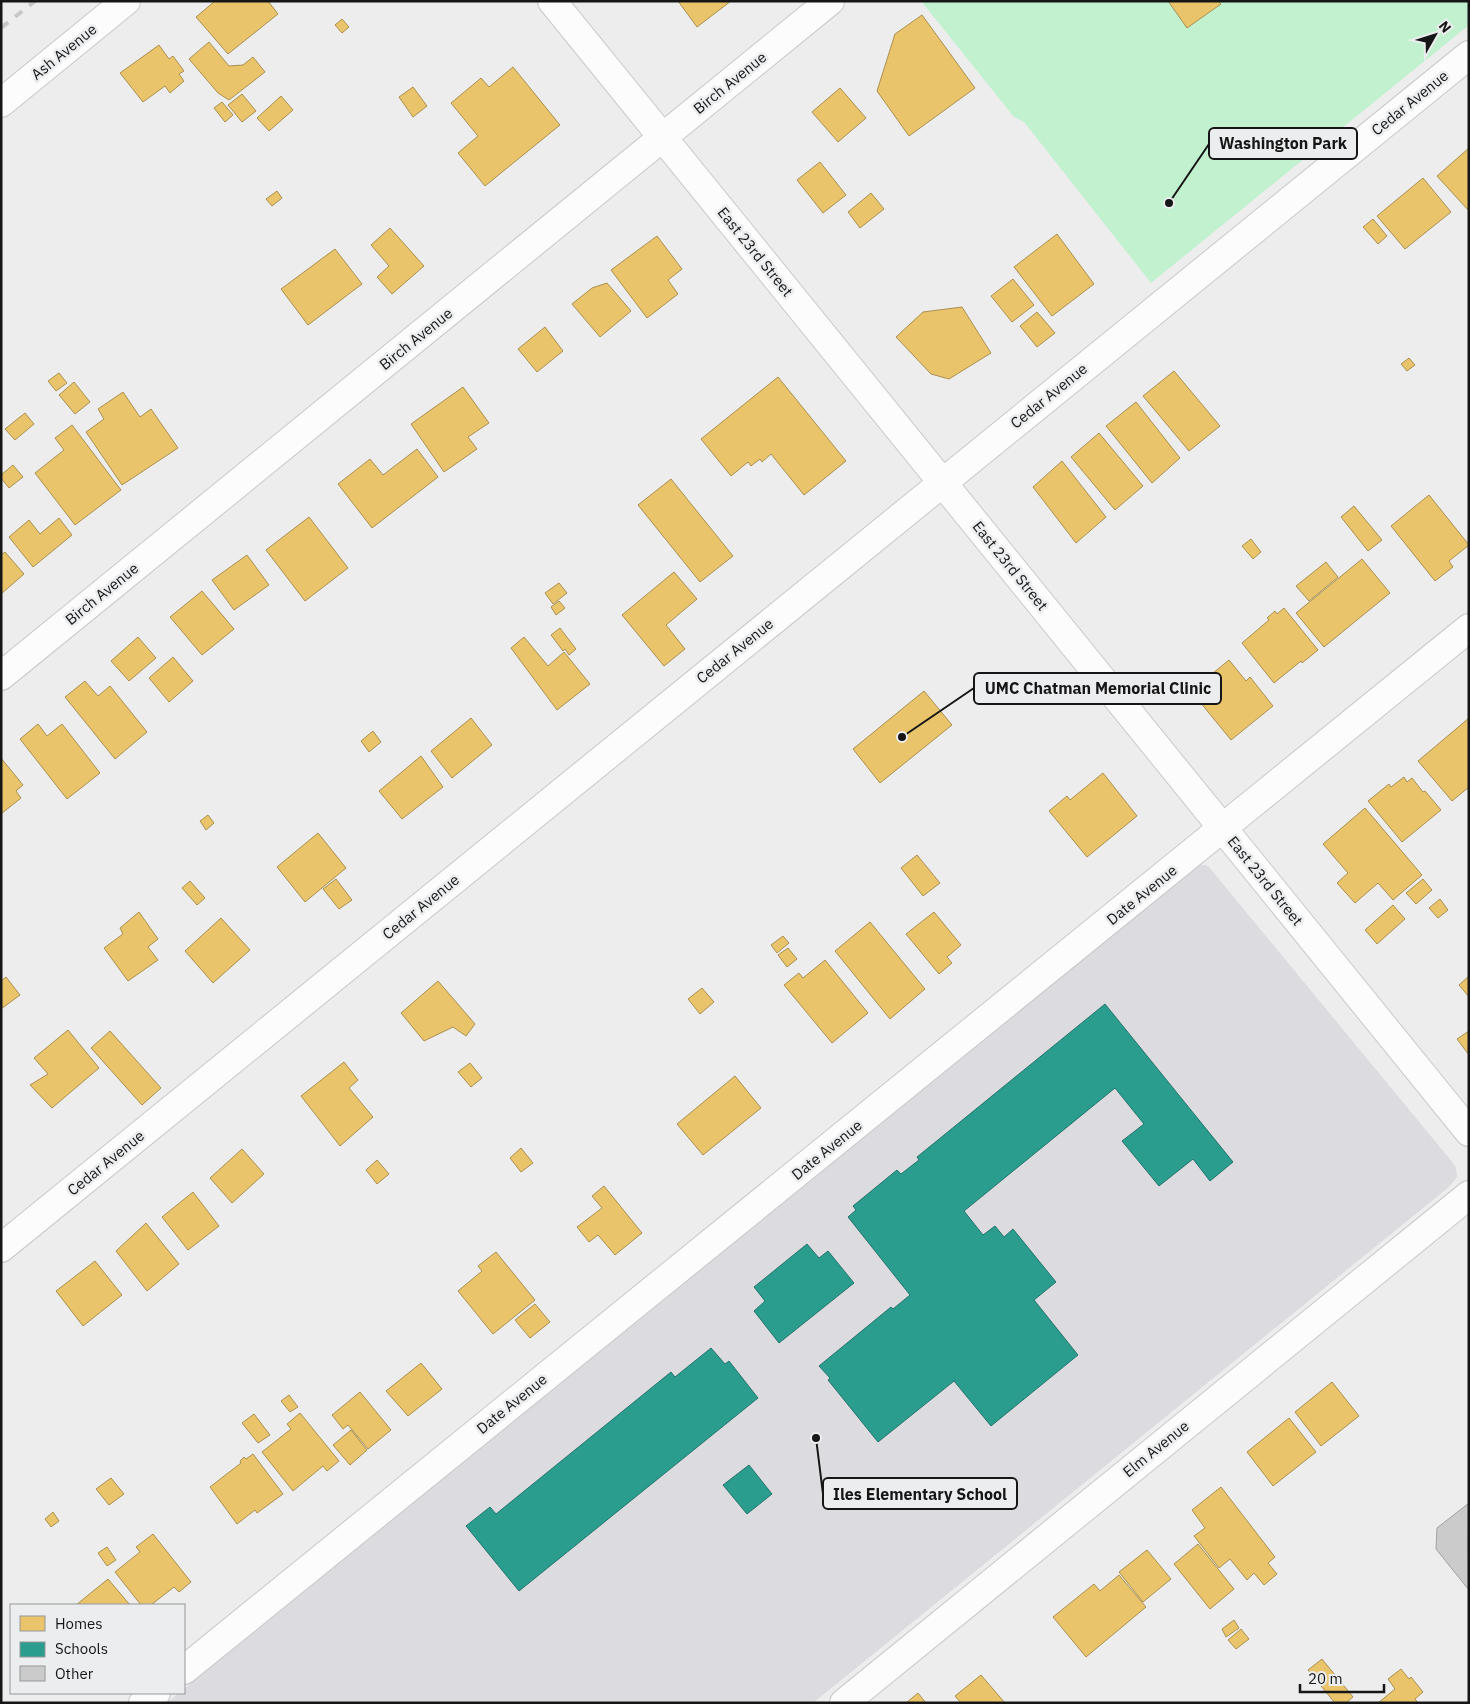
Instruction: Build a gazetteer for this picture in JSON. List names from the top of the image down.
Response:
{
  "streets": {
    "street": [
      "Ash Avenue",
      "Birch Avenue",
      "Cedar Avenue",
      "East 23rd Street",
      "Date Avenue",
      "Elm Avenue"
    ]
  },
  "crossings": [
    ["Birch Avenue", "East 23rd Street"],
    ["Cedar Avenue", "East 23rd Street"],
    ["East 23rd Street", "Date Avenue"]
  ],
  "places": ["Washington Park", "UMC Chatman Memorial Clinic", "Iles Elementary School"],
  "legend": ["Homes", "Schools", "Other"],
  "scale_bar": "20 m",
  "north": "top right"
}
